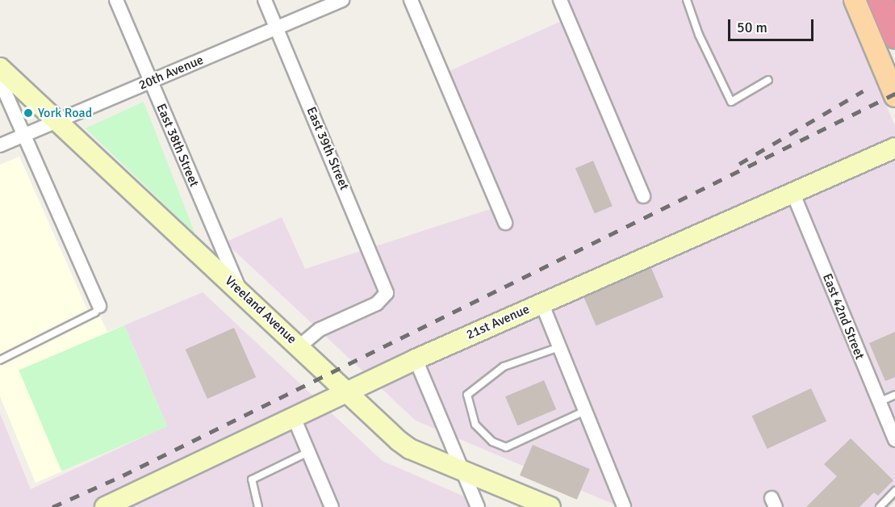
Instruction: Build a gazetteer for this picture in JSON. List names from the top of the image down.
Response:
{
  "streets": {
    "street": [
      "20th Avenue",
      "East 38th Street",
      "East 39th Street",
      "Vreeland Avenue",
      "East 42nd Street",
      "21st Avenue"
    ]
  },
  "crossings": [
    ["20th Avenue", "East 38th Street"],
    ["20th Avenue", "East 39th Street"],
    ["20th Avenue", "Vreeland Avenue"],
    ["East 38th Street", "Vreeland Avenue"],
    ["East 39th Street", "Vreeland Avenue"],
    ["Vreeland Avenue", "21st Avenue"],
    ["East 42nd Street", "21st Avenue"]
  ],
  "places": ["York Road"],
  "scale_bar": "50 m"
}
